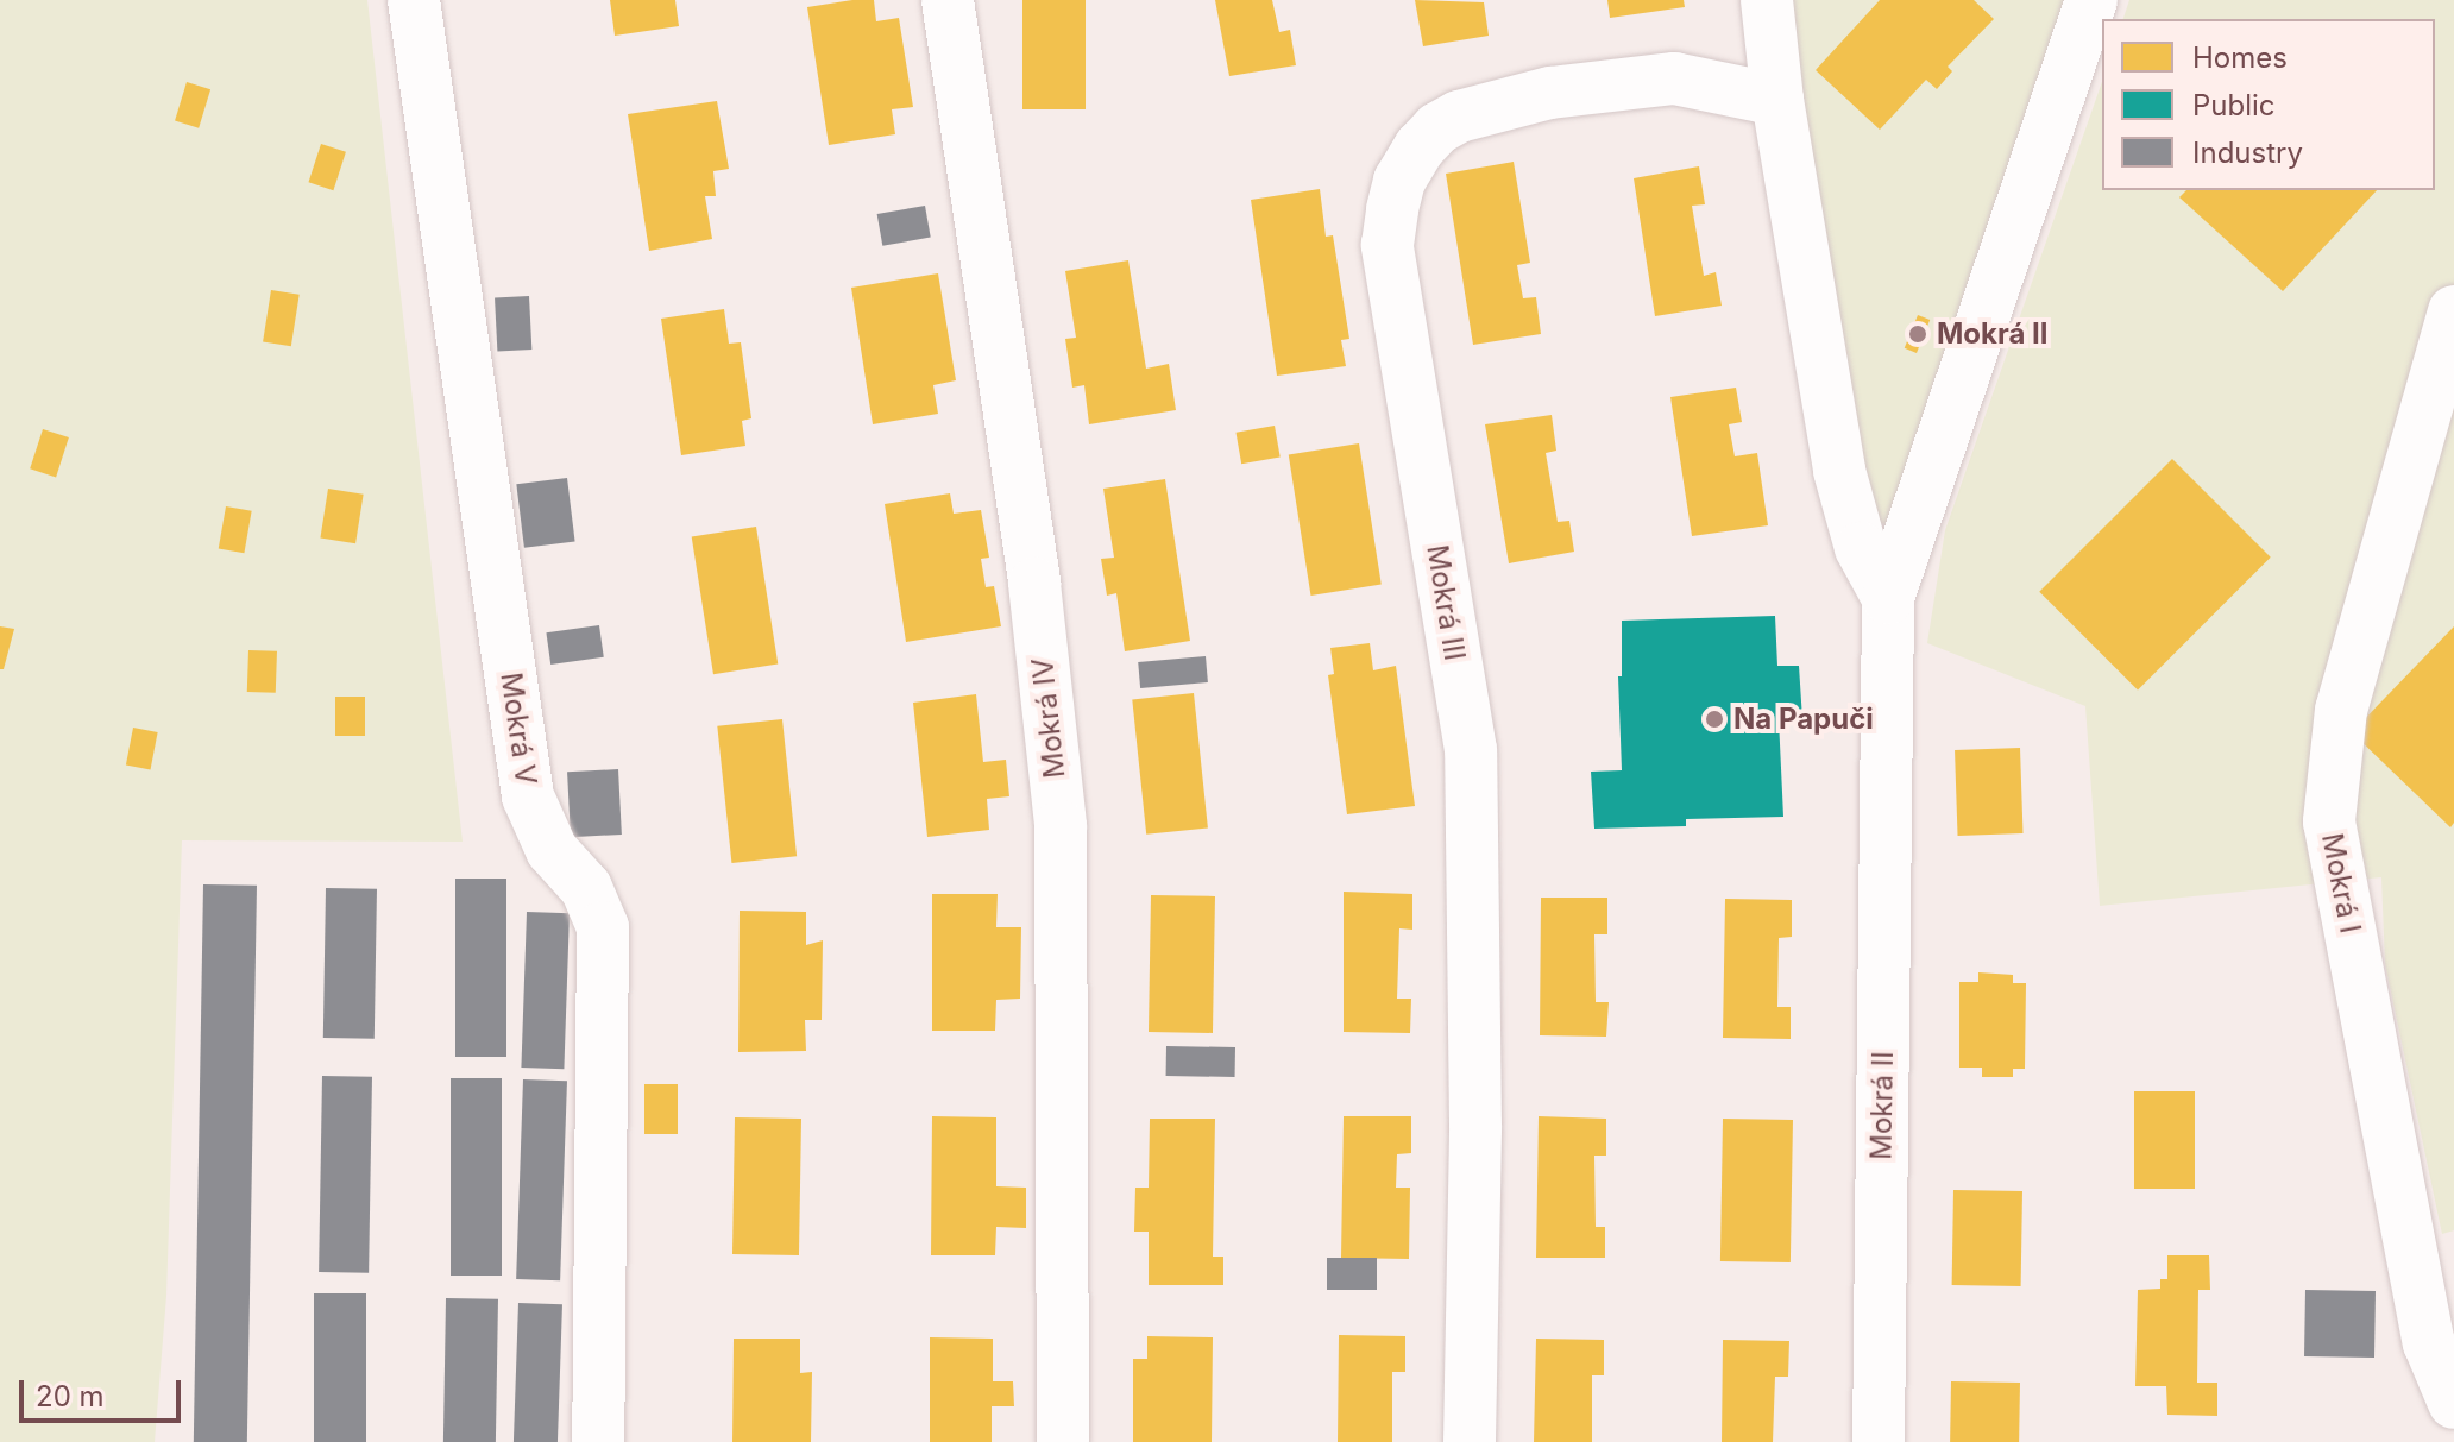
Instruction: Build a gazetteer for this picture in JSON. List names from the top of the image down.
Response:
{
  "streets": {
    "street": [
      "Mokrá III",
      "Mokrá IV",
      "Mokrá V",
      "Mokrá I",
      "Mokrá II"
    ]
  },
  "crossings": [
    ["Mokrá III", "Mokrá II"]
  ],
  "places": ["Mokrá II", "Na Papuči"],
  "legend": ["Homes", "Public", "Industry"],
  "scale_bar": "20 m"
}
